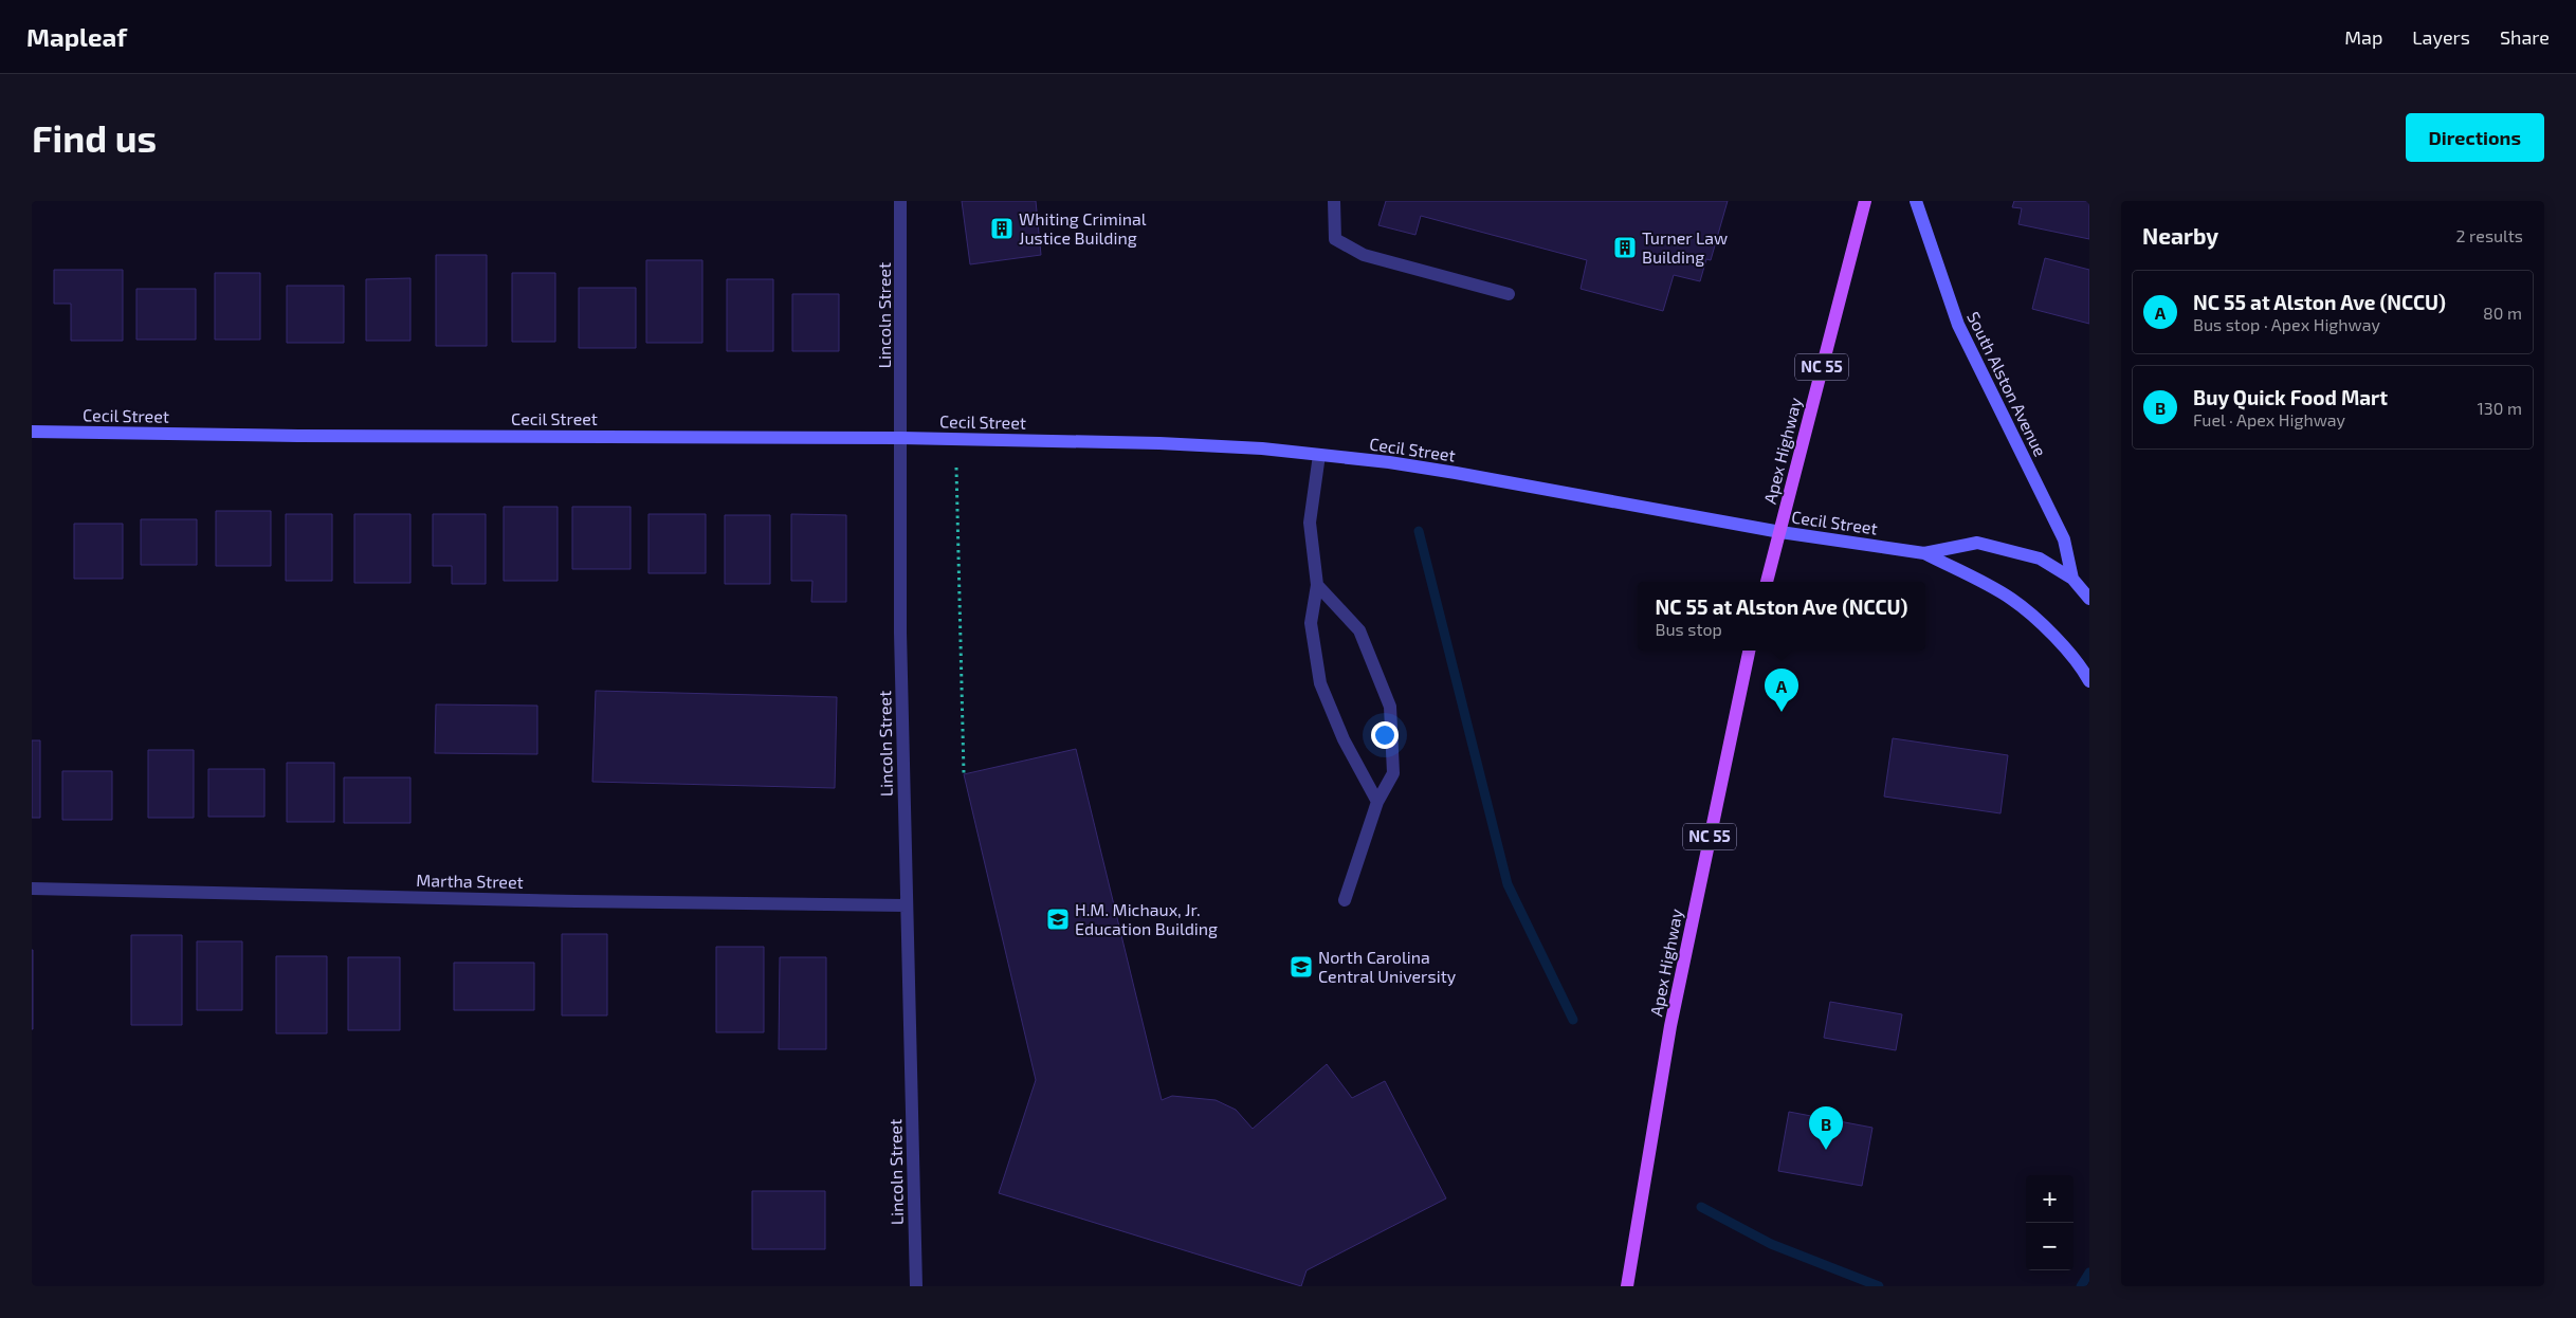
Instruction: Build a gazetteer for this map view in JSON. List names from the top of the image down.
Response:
{
  "streets": {
    "main road": ["NC 55", "Apex Highway"],
    "street": [
      "Lincoln Street",
      "South Alston Avenue",
      "Cecil Street",
      "Martha Street"
    ]
  },
  "crossings": [
    ["Lincoln Street", "Cecil Street"],
    ["Lincoln Street", "Martha Street"],
    ["South Alston Avenue", "Cecil Street"],
    ["Cecil Street", "Apex Highway"]
  ],
  "places": {
    "building": ["Whiting Criminal Justice Building", "Turner Law Building"],
    "school or university": ["H.M. Michaux, Jr. Education Building", "North Carolina Central University"]
  },
  "page": {
    "header": "Mapleaf",
    "nav": ["Map", "Layers", "Share"],
    "buttons": "Directions",
    "title": "Find us",
    "heading": ["Nearby", "2 results"],
    "list": [
      {
        "mark": "A",
        "name": "NC 55 at Alston Ave (NCCU)",
        "note": "Bus stop · Apex Highway",
        "value": "80 m"
      },
      {
        "mark": "B",
        "name": "Buy Quick Food Mart",
        "note": "Fuel · Apex Highway",
        "value": "130 m"
      }
    ],
    "popup": ["NC 55 at Alston Ave (NCCU)", "Bus stop"],
    "pins": ["A", "B"],
    "map_buttons": ["+", "−"]
  }
}
